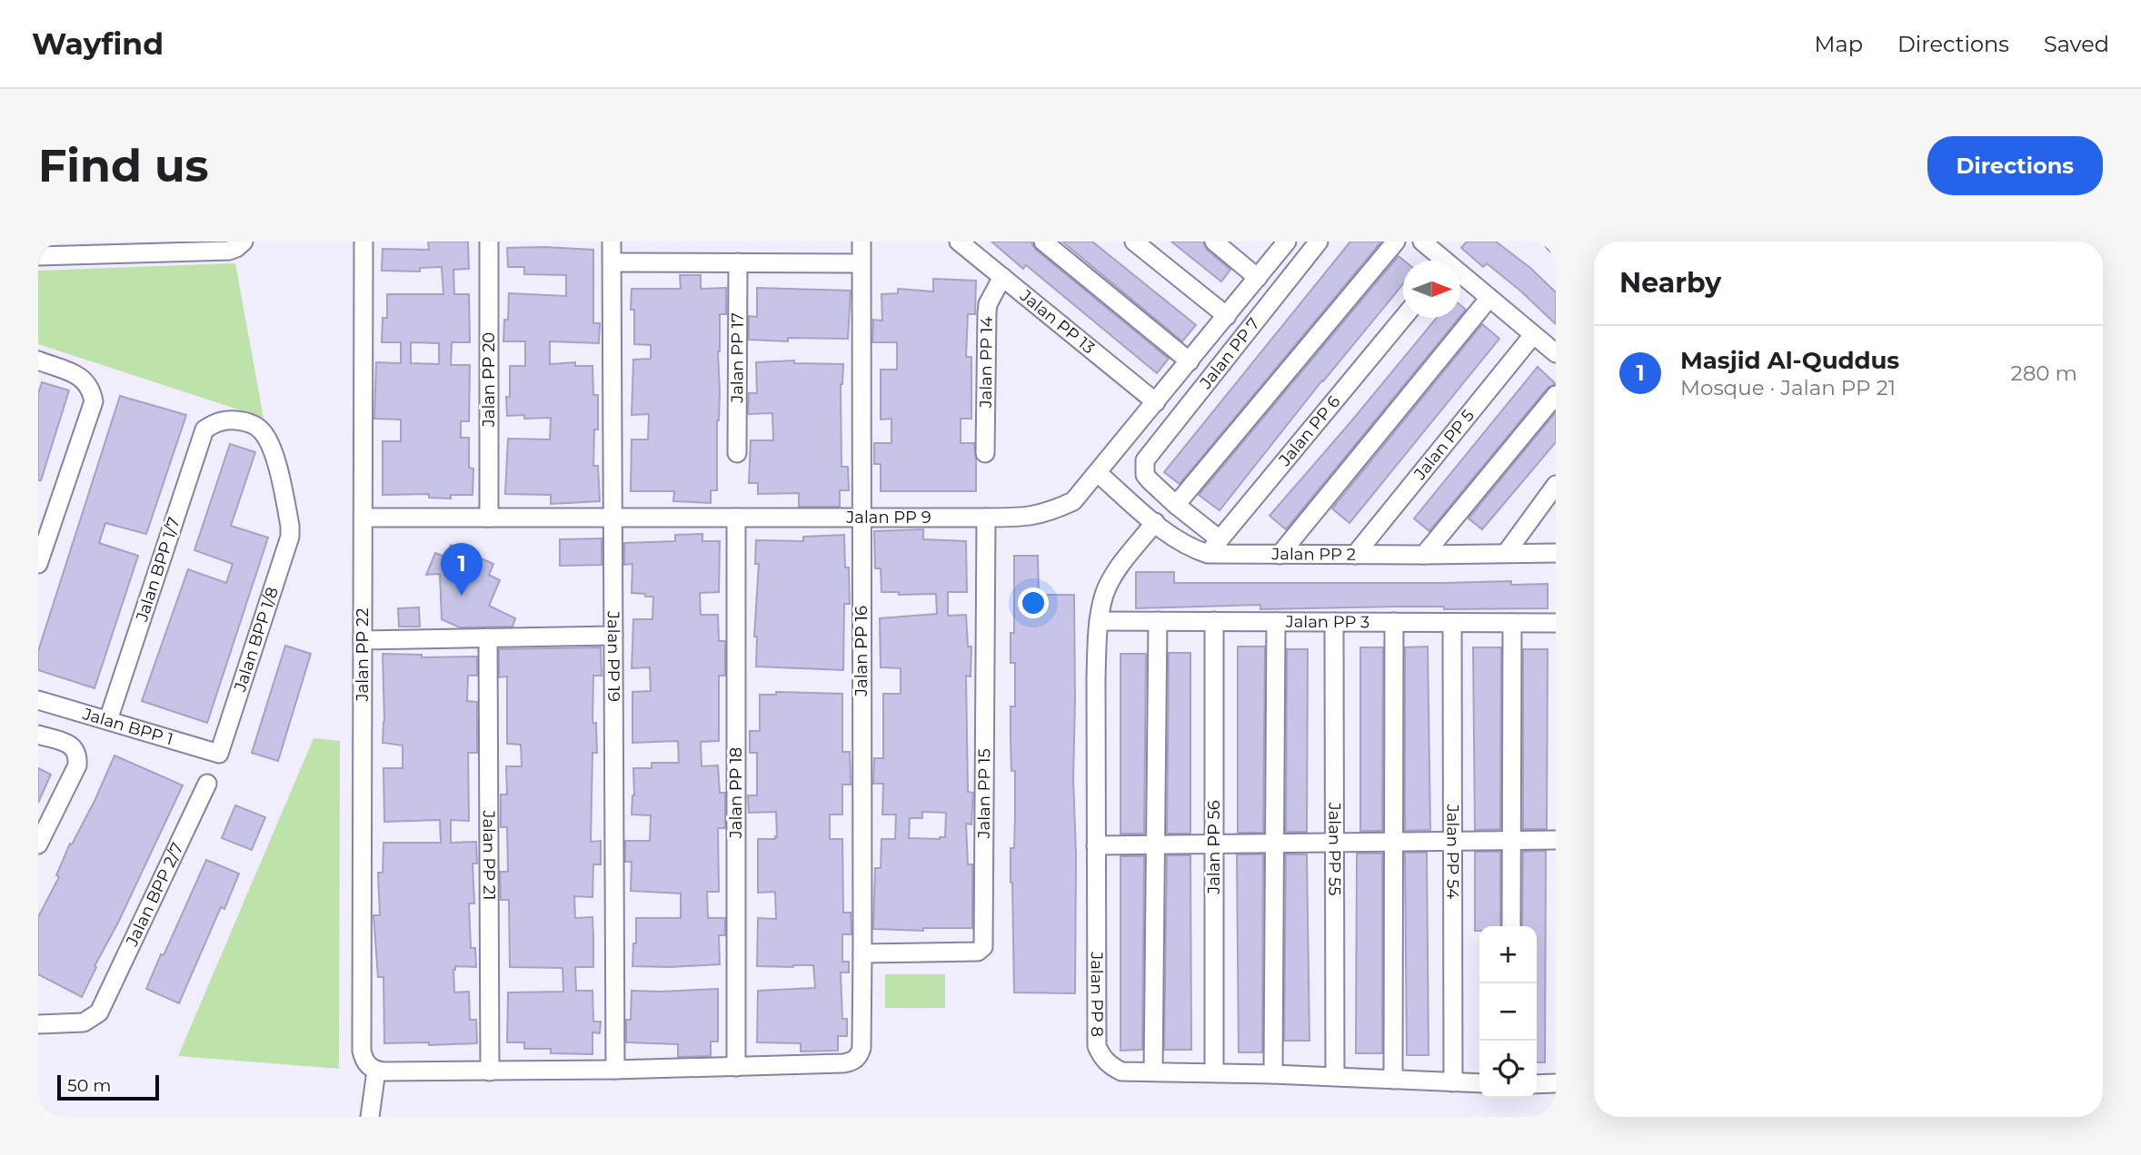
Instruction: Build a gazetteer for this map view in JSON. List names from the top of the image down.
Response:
{
  "streets": {
    "street": [
      "Jalan PP 13",
      "Jalan PP 7",
      "Jalan PP 17",
      "Jalan PP 14",
      "Jalan PP 20",
      "Jalan PP 6",
      "Jalan PP 5",
      "Jalan PP 9",
      "Jalan PP 2",
      "Jalan BPP 1/7",
      "Jalan PP 3",
      "Jalan BPP 1/8",
      "Jalan PP 16",
      "Jalan PP 22",
      "Jalan PP 19",
      "Jalan BPP 1",
      "Jalan PP 18",
      "Jalan PP 15",
      "Jalan PP 56",
      "Jalan PP 55",
      "Jalan PP 54",
      "Jalan PP 21",
      "Jalan BPP 2/7",
      "Jalan PP 8"
    ]
  },
  "crossings": [
    ["Jalan PP 13", "Jalan PP 14"],
    ["Jalan PP 13", "Jalan PP 9"],
    ["Jalan PP 20", "Jalan PP 9"],
    ["Jalan PP 6", "Jalan PP 2"],
    ["Jalan PP 5", "Jalan PP 2"],
    ["Jalan PP 9", "Jalan PP 2"],
    ["Jalan PP 9", "Jalan PP 16"],
    ["Jalan PP 9", "Jalan PP 22"],
    ["Jalan PP 9", "Jalan PP 19"],
    ["Jalan PP 9", "Jalan PP 18"],
    ["Jalan PP 9", "Jalan PP 15"],
    ["Jalan PP 2", "Jalan PP 8"],
    ["Jalan BPP 1/7", "Jalan BPP 1/8"],
    ["Jalan BPP 1/7", "Jalan BPP 1"],
    ["Jalan PP 3", "Jalan PP 56"],
    ["Jalan PP 3", "Jalan PP 55"],
    ["Jalan PP 3", "Jalan PP 54"],
    ["Jalan PP 3", "Jalan PP 8"],
    ["Jalan BPP 1/8", "Jalan BPP 1"],
    ["Jalan PP 16", "Jalan PP 18"],
    ["Jalan PP 16", "Jalan PP 15"],
    ["Jalan PP 56", "Jalan PP 8"],
    ["Jalan PP 55", "Jalan PP 8"],
    ["Jalan PP 54", "Jalan PP 8"]
  ],
  "scale_bar": "50 m",
  "north": "right",
  "page": {
    "header": "Wayfind",
    "nav": ["Map", "Directions", "Saved"],
    "buttons": "Directions",
    "title": "Find us",
    "heading": "Nearby",
    "list": [
      {
        "mark": "1",
        "name": "Masjid Al-Quddus",
        "note": "Mosque · Jalan PP 21",
        "value": "280 m"
      }
    ],
    "pins": "1",
    "map_buttons": ["+", "−"],
    "scale": "50 m"
  }
}
